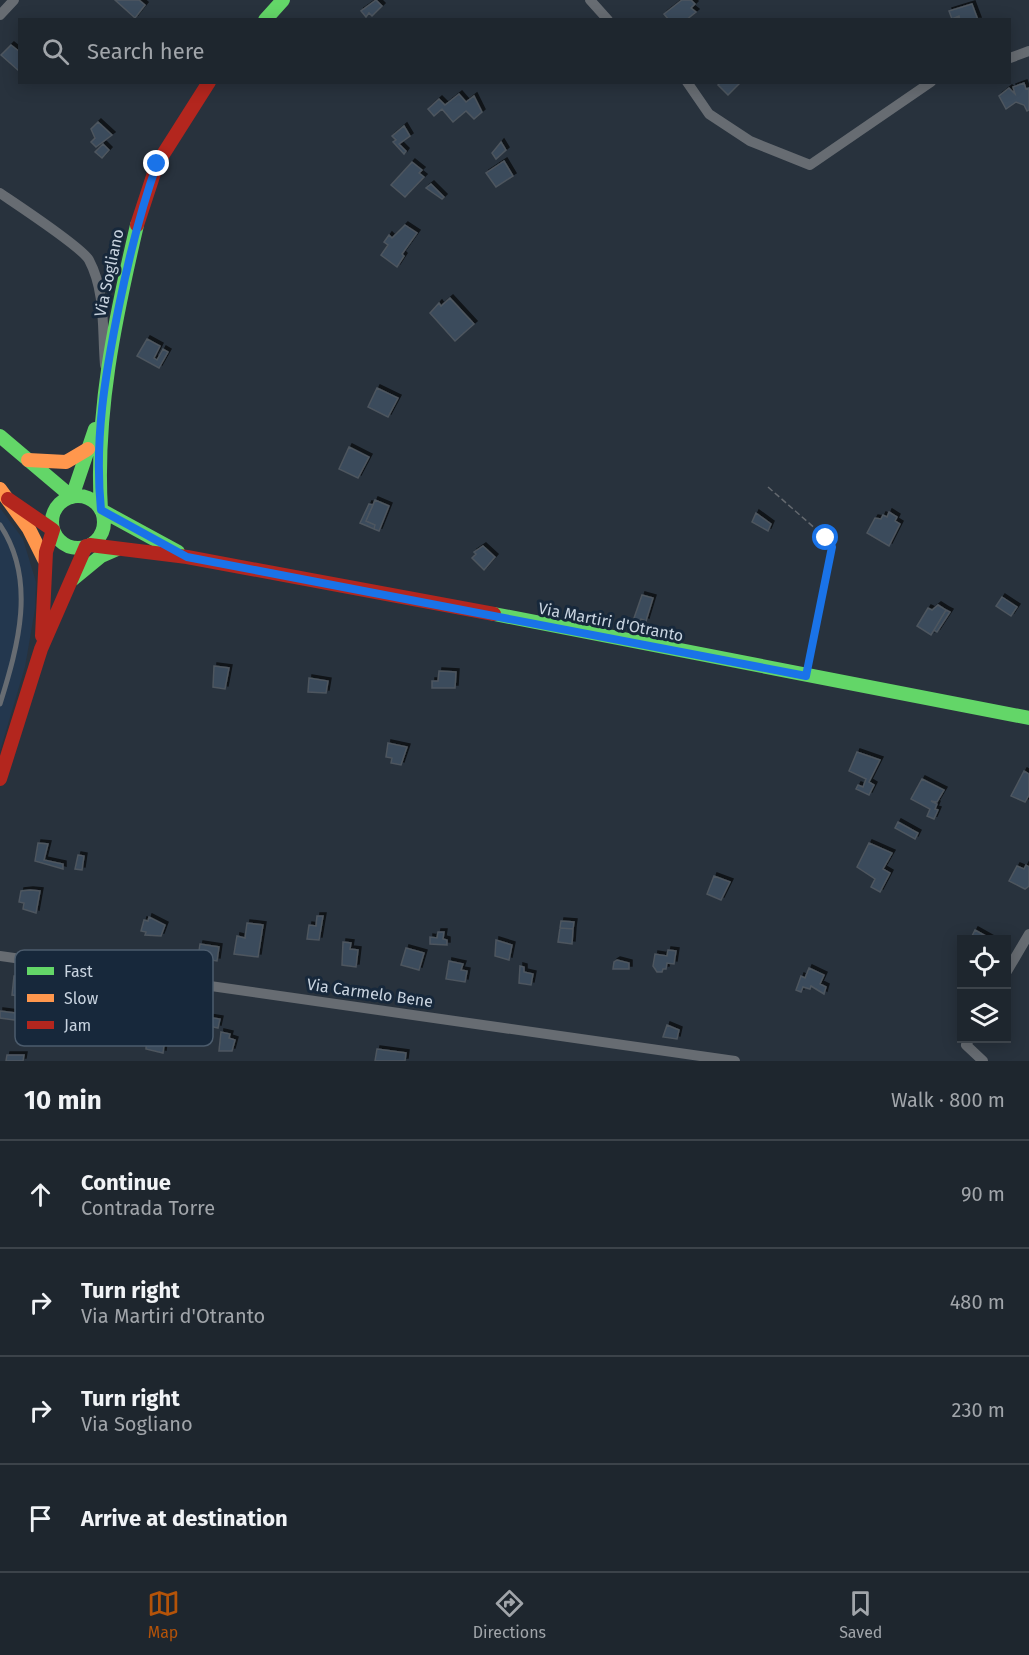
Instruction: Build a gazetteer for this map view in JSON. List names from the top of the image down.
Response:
{
  "streets": {
    "main road": ["Via Sogliano", "Via Martiri d'Otranto"],
    "street": ["Via Carmelo Bene"]
  },
  "crossings": [
    ["Via Sogliano", "Via Martiri d'Otranto"]
  ],
  "legend": ["Fast", "Slow", "Jam"],
  "page": {
    "search": "Search here",
    "heading": ["10 min", "Walk · 800 m"],
    "list": [
      ["Continue", "Contrada Torre", "90 m"],
      ["Turn right", "Via Martiri d'Otranto", "480 m"],
      ["Turn right", "Via Sogliano", "230 m"],
      "Arrive at destination"
    ],
    "nav": ["Map", "Directions", "Saved"]
  }
}
